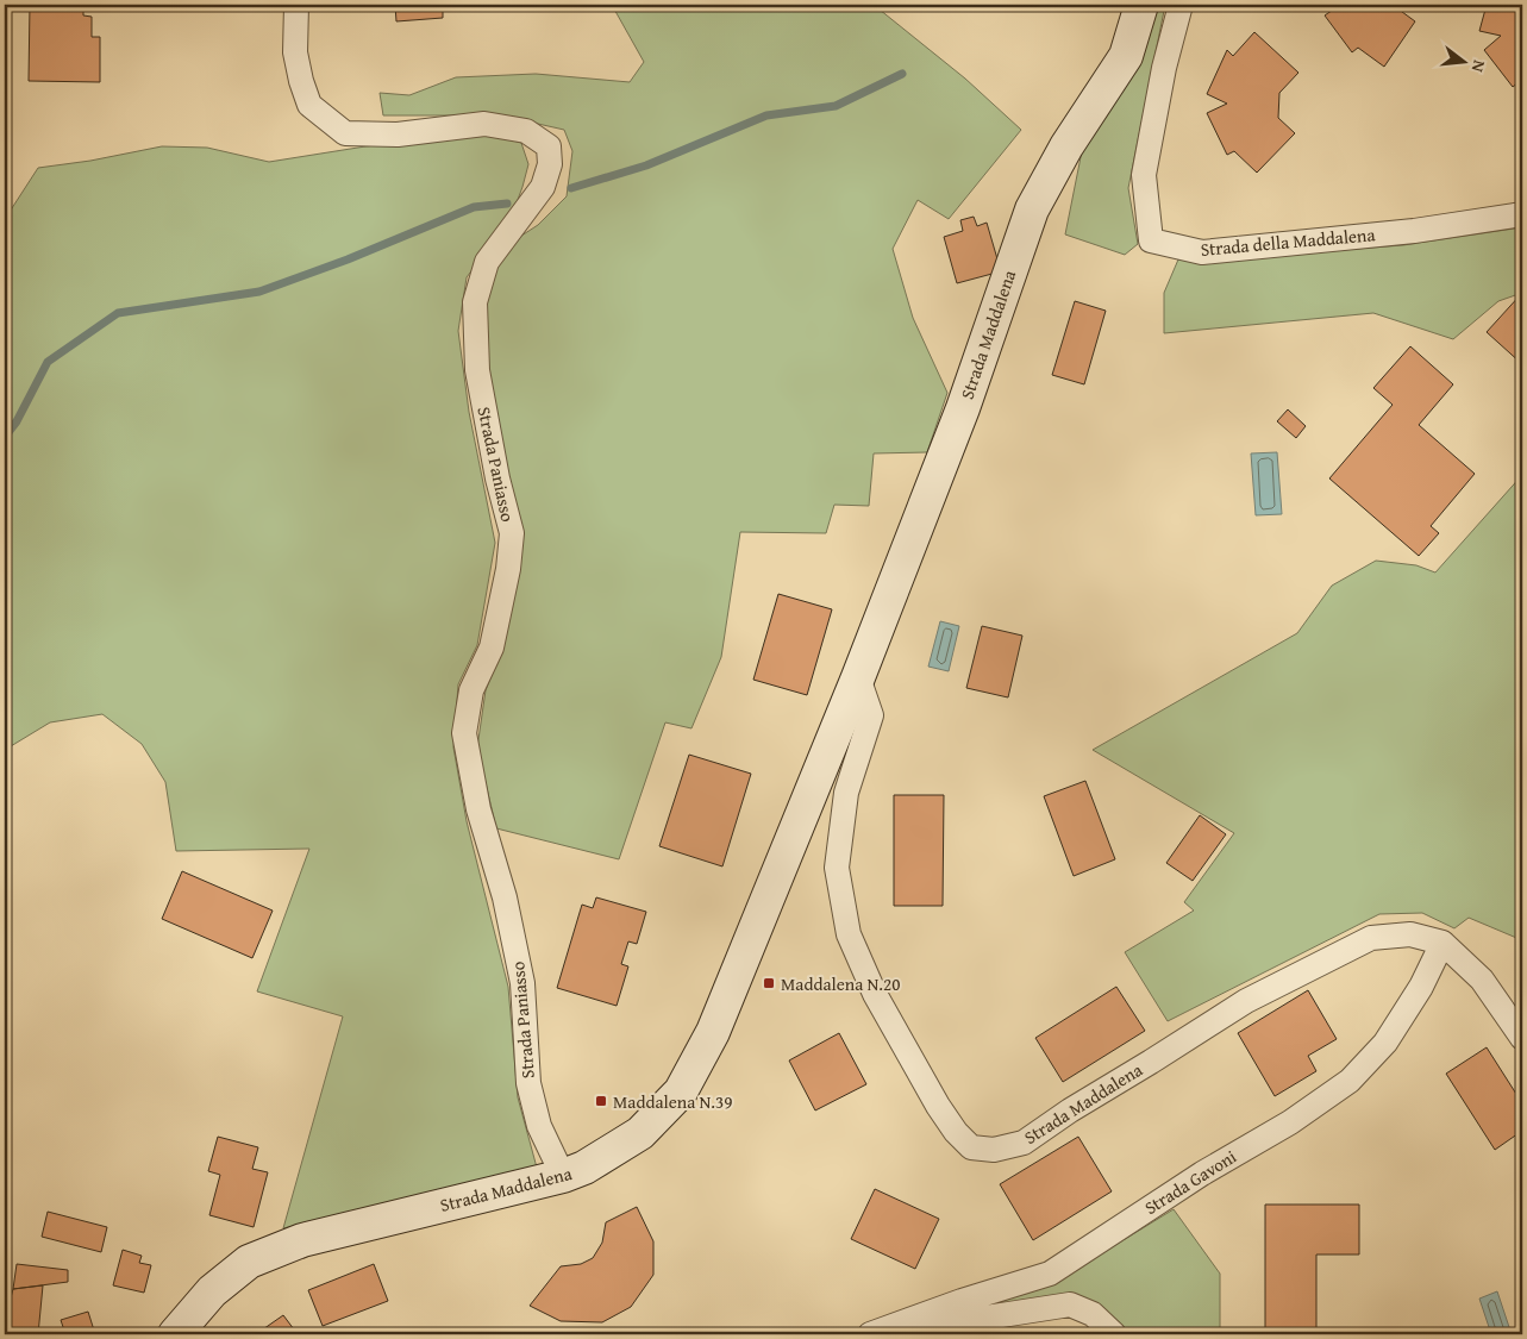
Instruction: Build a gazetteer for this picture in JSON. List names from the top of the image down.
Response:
{
  "streets": {
    "street": [
      "Strada della Maddalena",
      "Strada Maddalena",
      "Strada Paniasso",
      "Strada Gavoni"
    ]
  },
  "crossings": [
    ["Strada Maddalena", "Strada Paniasso"],
    ["Strada Maddalena", "Strada Gavoni"]
  ],
  "places": {
    "transit": ["Maddalena N.20", "Maddalena N.39"]
  },
  "north": "right"
}
